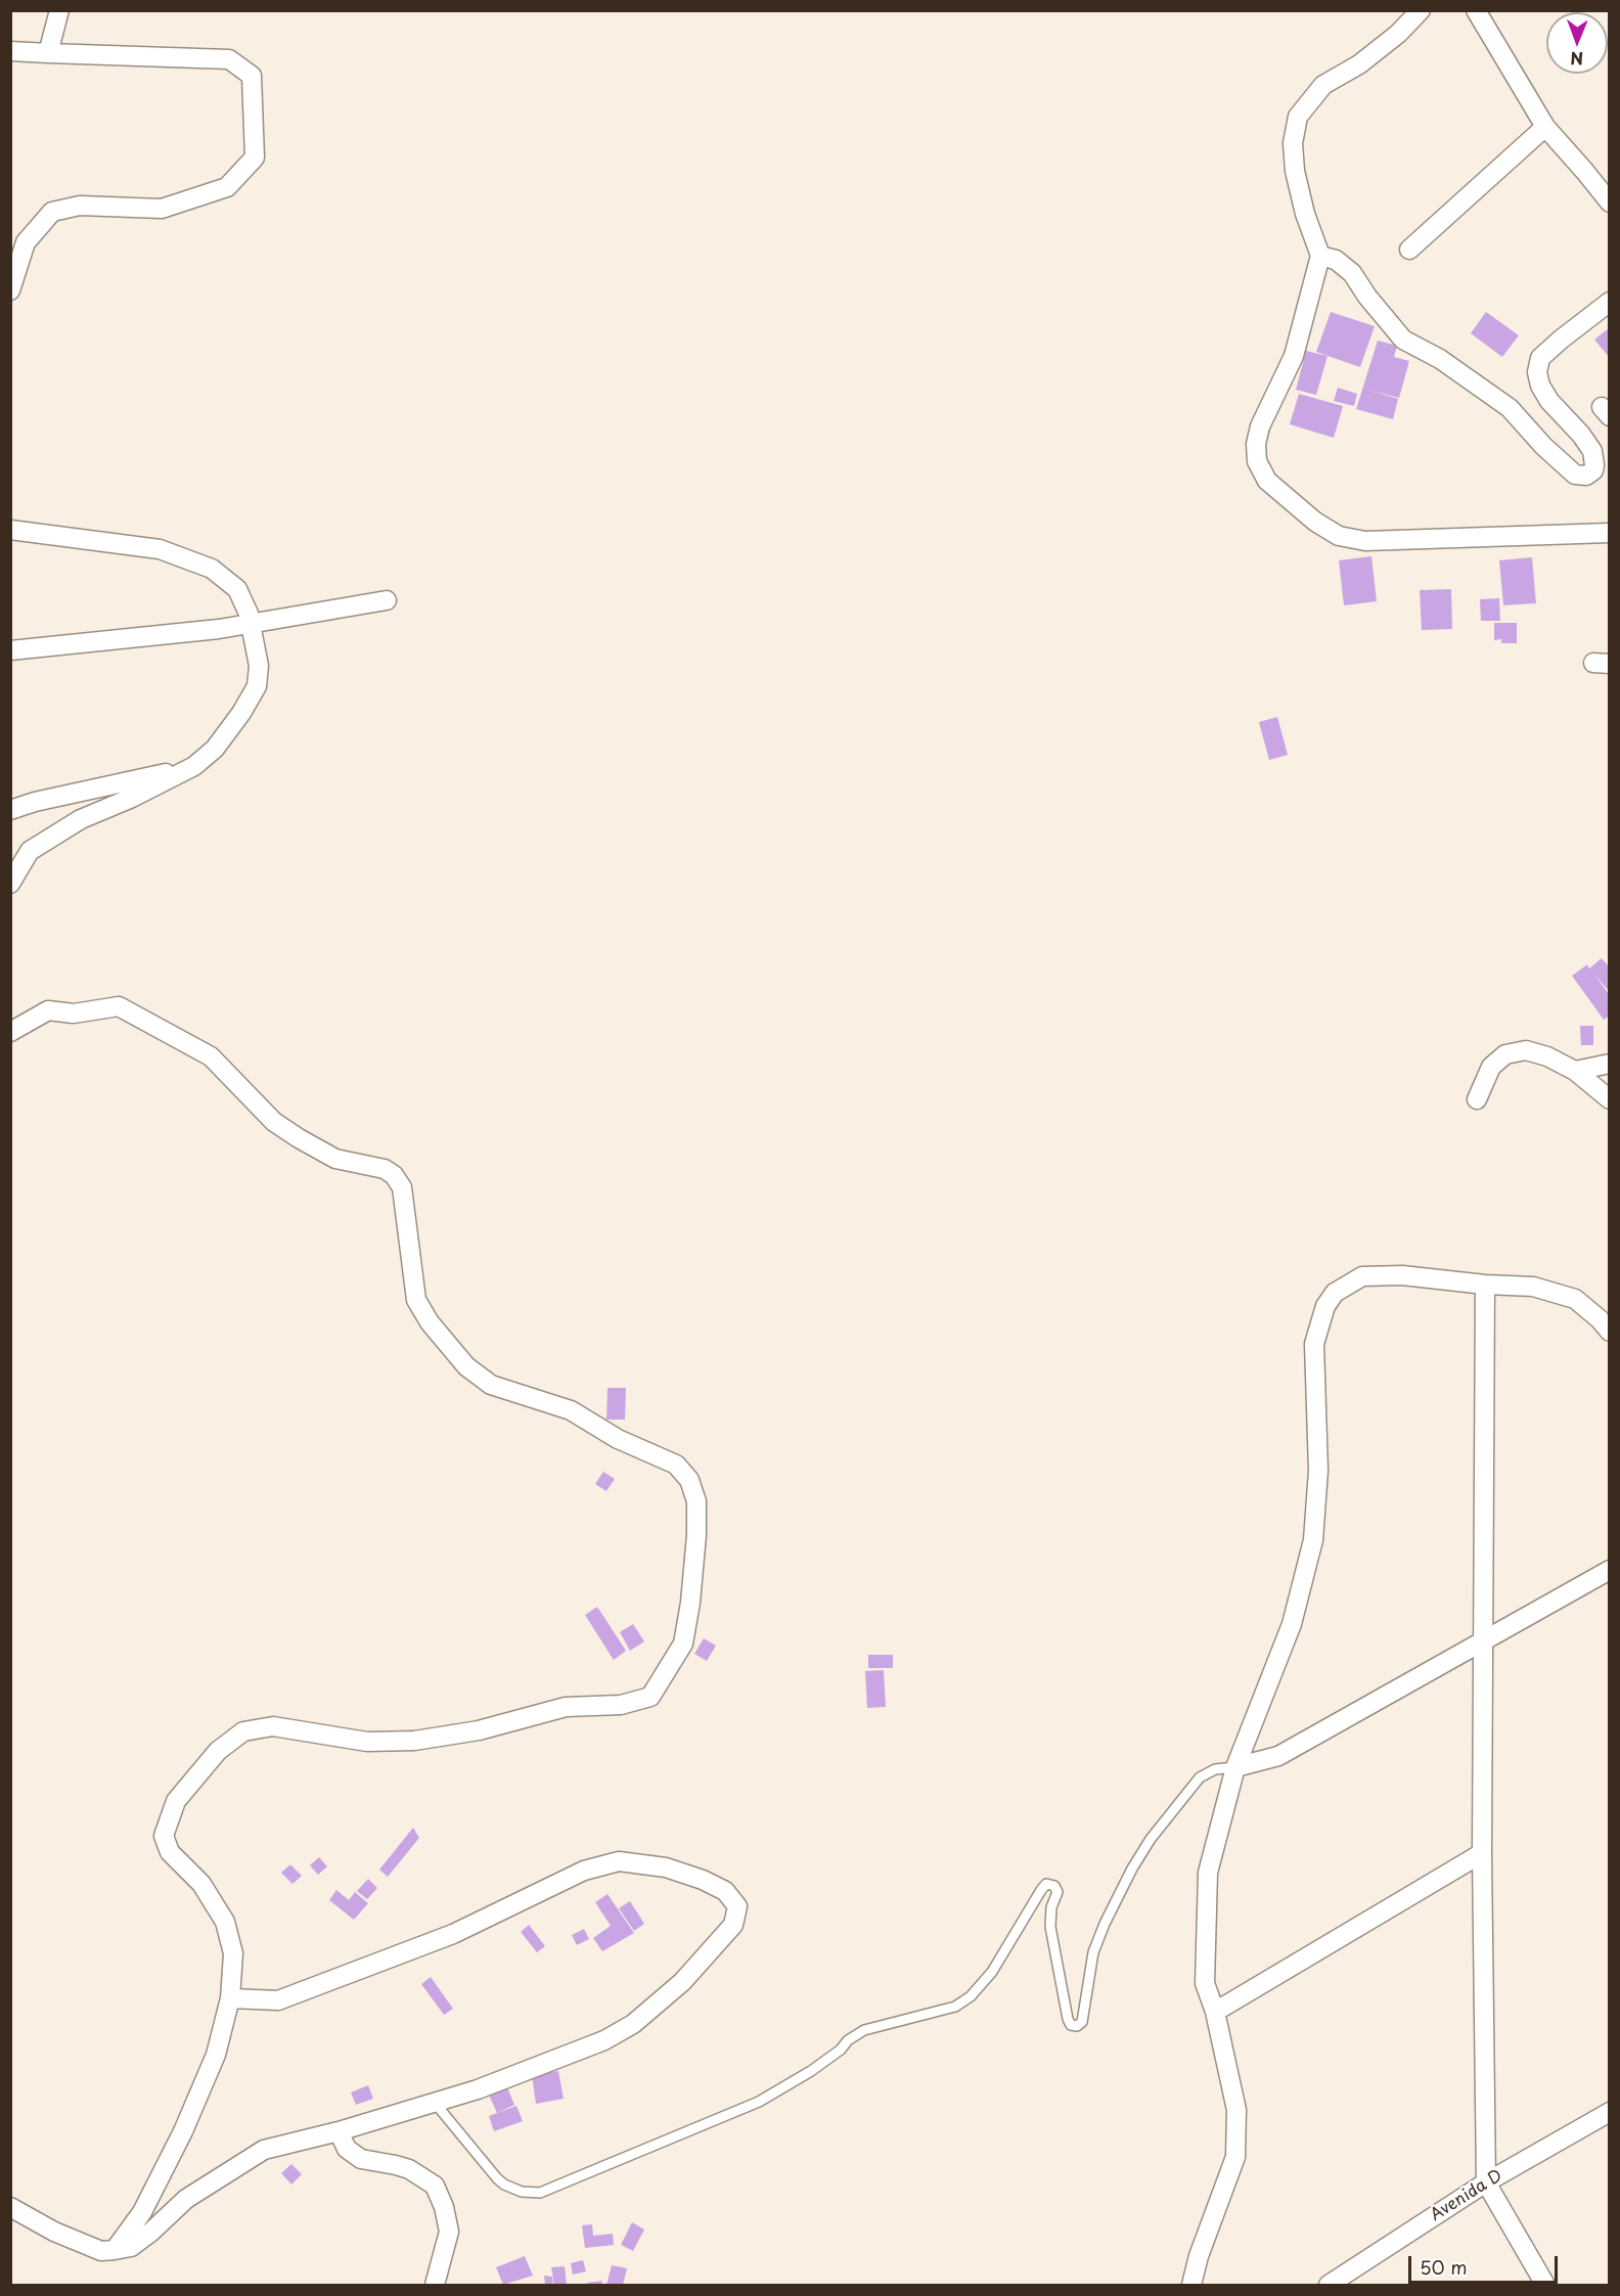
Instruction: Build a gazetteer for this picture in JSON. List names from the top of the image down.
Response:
{
  "streets": {
    "street": ["Avenida D"]
  },
  "scale_bar": "50 m",
  "north": "bottom"
}
